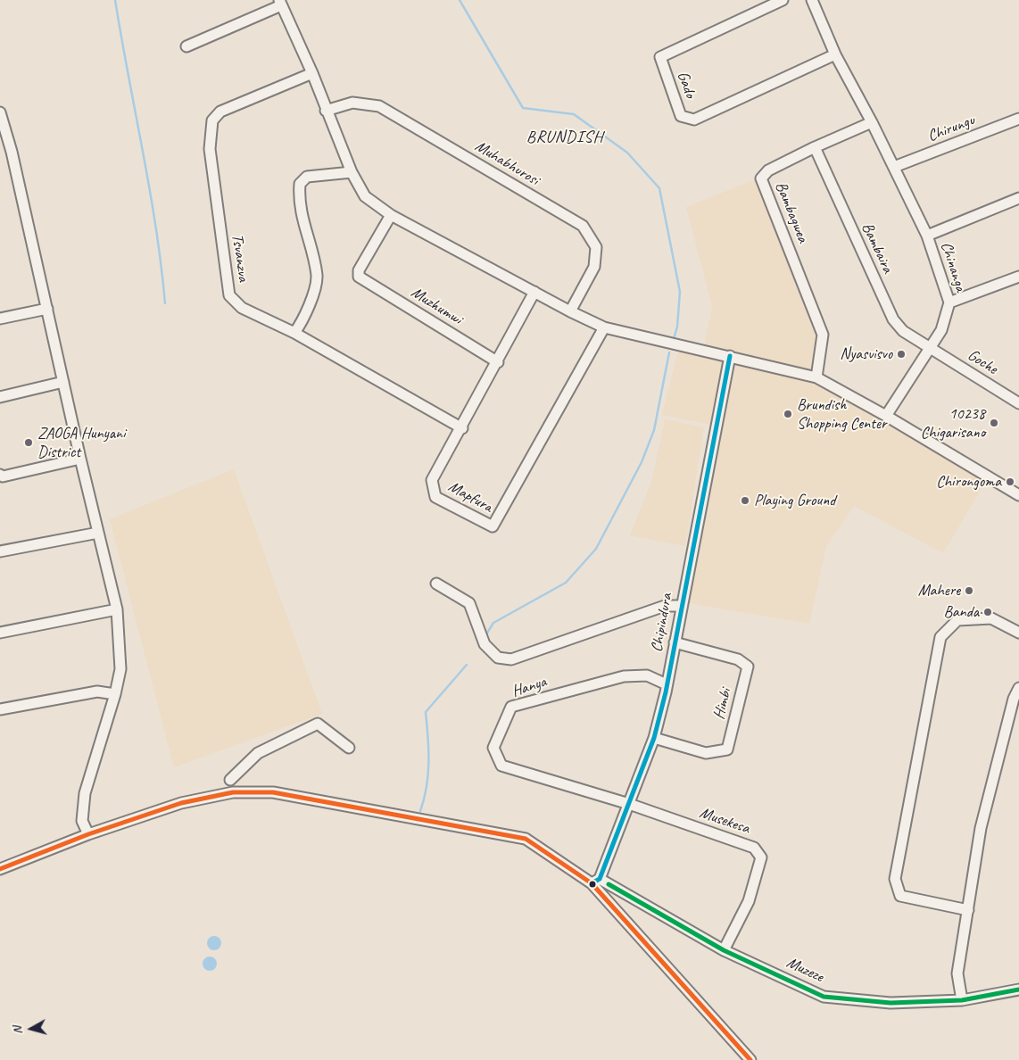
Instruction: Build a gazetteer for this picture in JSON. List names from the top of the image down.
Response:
{
  "streets": {
    "street": [
      "Gado",
      "Chirungu",
      "Muhabhurosi",
      "Bambagwea",
      "Bambaira",
      "Tsvanzva",
      "Chinanga",
      "Muzhumwi",
      "Goche",
      "Mapfura",
      "Chipindura",
      "Hanya",
      "Himbi",
      "Musekesa",
      "Muzeze"
    ]
  },
  "crossings": [
    ["Gado", "Chinanga"],
    ["Chirungu", "Chinanga"],
    ["Bambagwea", "Bambaira"],
    ["Bambagwea", "Chinanga"],
    ["Bambaira", "Chinanga"],
    ["Bambaira", "Goche"],
    ["Tsvanzva", "Mapfura"],
    ["Chinanga", "Goche"],
    ["Muzhumwi", "Mapfura"],
    ["Chipindura", "Hanya"],
    ["Chipindura", "Himbi"],
    ["Chipindura", "Musekesa"],
    ["Chipindura", "Muzeze"],
    ["Hanya", "Musekesa"],
    ["Musekesa", "Muzeze"]
  ],
  "districts": ["BRUNDISH"],
  "places": [
    "Nyasvisvo",
    "Brundish Shopping Center",
    "10238 Chigarisano",
    "ZAOGA Hunyani District",
    "Chirongoma",
    "Playing Ground",
    "Mahere",
    "Banda"
  ],
  "north": "left"
}
